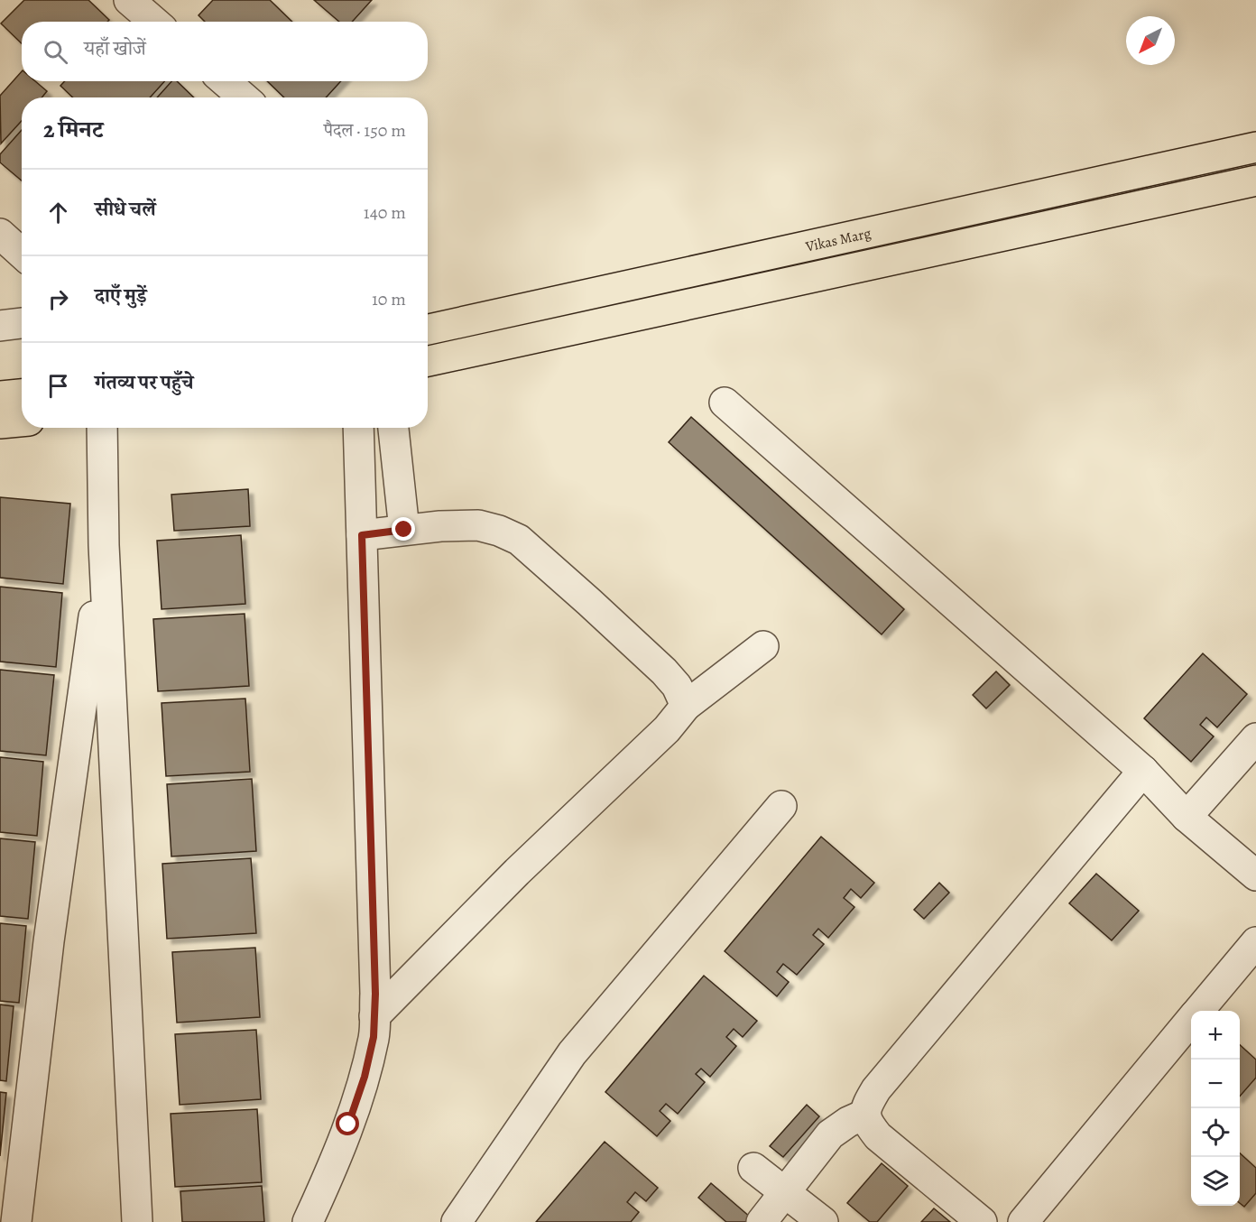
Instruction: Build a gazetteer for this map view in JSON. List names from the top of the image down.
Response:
{
  "streets": {
    "main road": ["Vikas Marg"]
  },
  "north": "bottom left",
  "page": {
    "search": "यहाँ खोजें",
    "heading": ["2 मिनट", "पैदल · 150 m"],
    "list": [
      ["सीधे चलें", "140 m"],
      ["दाएँ मुड़ें", "10 m"],
      "गंतव्य पर पहुँचे"
    ],
    "map_buttons": ["+", "−"]
  }
}
